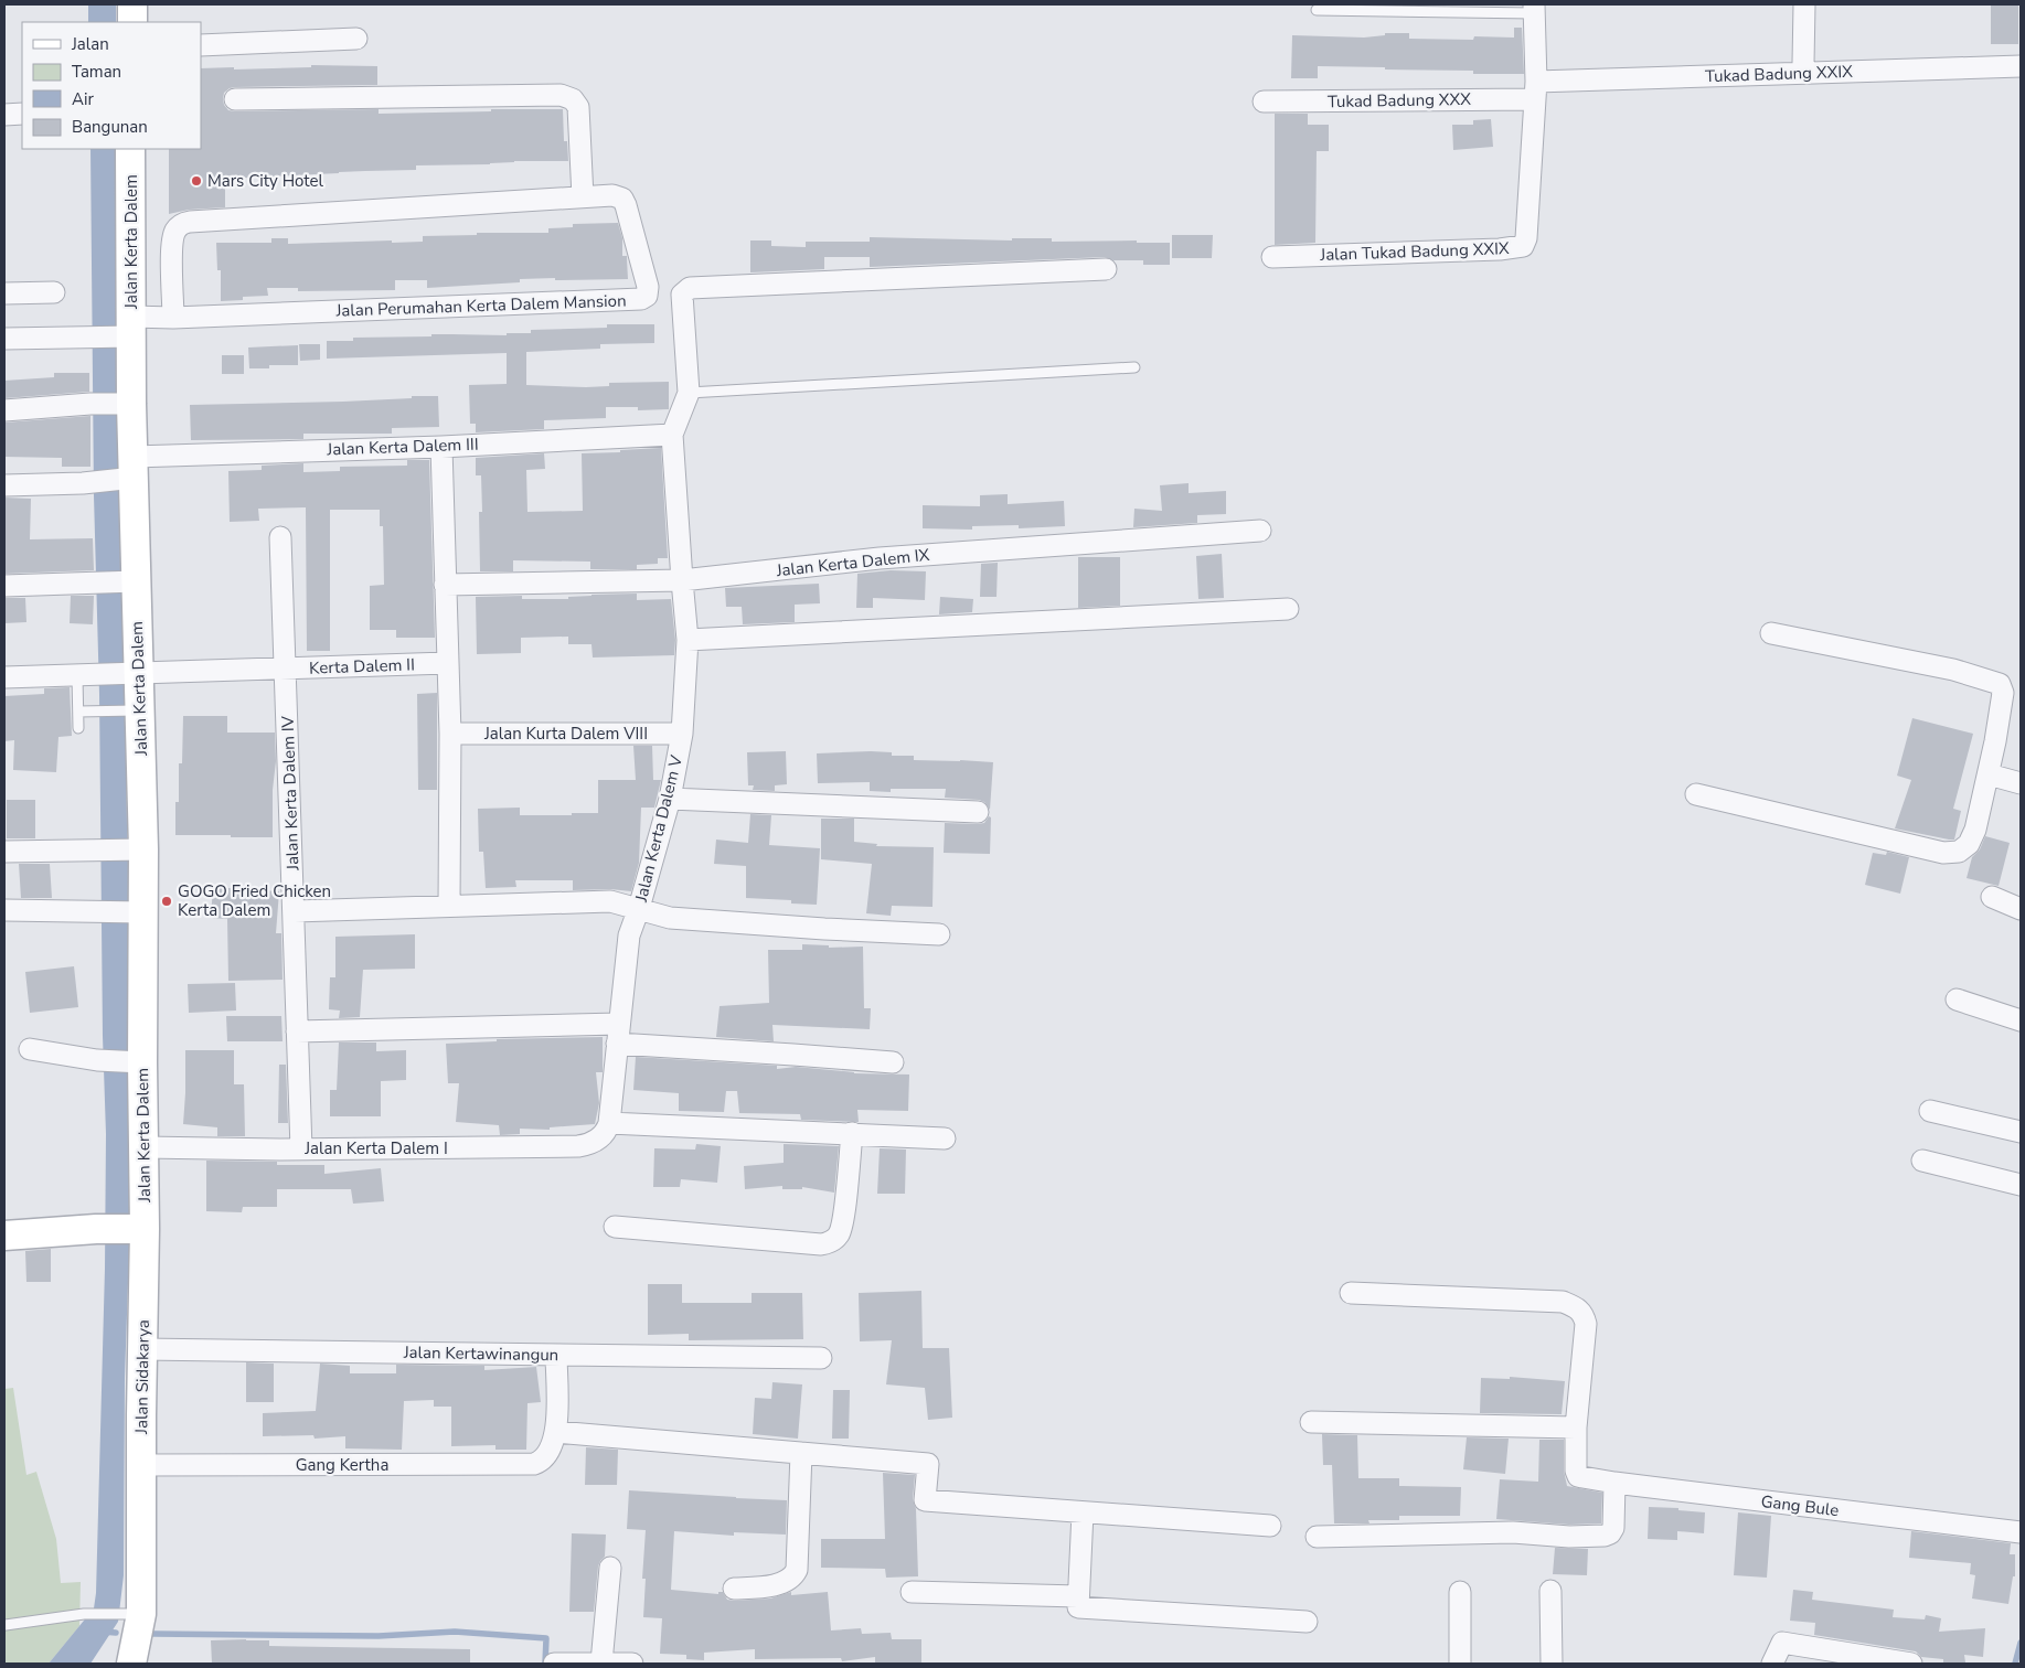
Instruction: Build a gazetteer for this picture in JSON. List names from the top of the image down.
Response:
{
  "streets": {
    "street": [
      "Tukad Badung XXIX",
      "Tukad Badung XXX",
      "Jalan Kerta Dalem",
      "Jalan Tukad Badung XXIX",
      "Jalan Perumahan Kerta Dalem Mansion",
      "Jalan Kerta Dalem III",
      "Jalan Kerta Dalem IX",
      "Kerta Dalem II",
      "Jalan Kurta Dalem VIII",
      "Jalan Kerta Dalem IV",
      "Jalan Kerta Dalem V",
      "Jalan Kerta Dalem I",
      "Jalan Kertawinangun",
      "Jalan Sidakarya",
      "Gang Kertha",
      "Gang Bule"
    ]
  },
  "crossings": [
    ["Tukad Badung XXIX", "Tukad Badung XXX"],
    ["Tukad Badung XXIX", "Jalan Tukad Badung XXIX"],
    ["Tukad Badung XXX", "Jalan Tukad Badung XXIX"],
    ["Jalan Kerta Dalem", "Jalan Perumahan Kerta Dalem Mansion"],
    ["Jalan Kerta Dalem", "Jalan Kerta Dalem III"],
    ["Jalan Kerta Dalem", "Kerta Dalem II"],
    ["Jalan Kerta Dalem", "Jalan Kerta Dalem I"],
    ["Jalan Kerta Dalem", "Jalan Sidakarya"],
    ["Jalan Kerta Dalem III", "Jalan Kerta Dalem V"],
    ["Jalan Kerta Dalem IX", "Jalan Kerta Dalem V"],
    ["Kerta Dalem II", "Jalan Kerta Dalem IV"],
    ["Jalan Kurta Dalem VIII", "Jalan Kerta Dalem V"],
    ["Jalan Kerta Dalem IV", "Jalan Kerta Dalem I"],
    ["Jalan Kerta Dalem V", "Jalan Kerta Dalem I"],
    ["Jalan Kertawinangun", "Jalan Sidakarya"],
    ["Jalan Sidakarya", "Gang Kertha"]
  ],
  "places": ["Mars City Hotel", "GOGO Fried Chicken Kerta Dalem"],
  "legend": [
    "Jalan",
    "Taman",
    "Air",
    "Bangunan"
  ]
}
